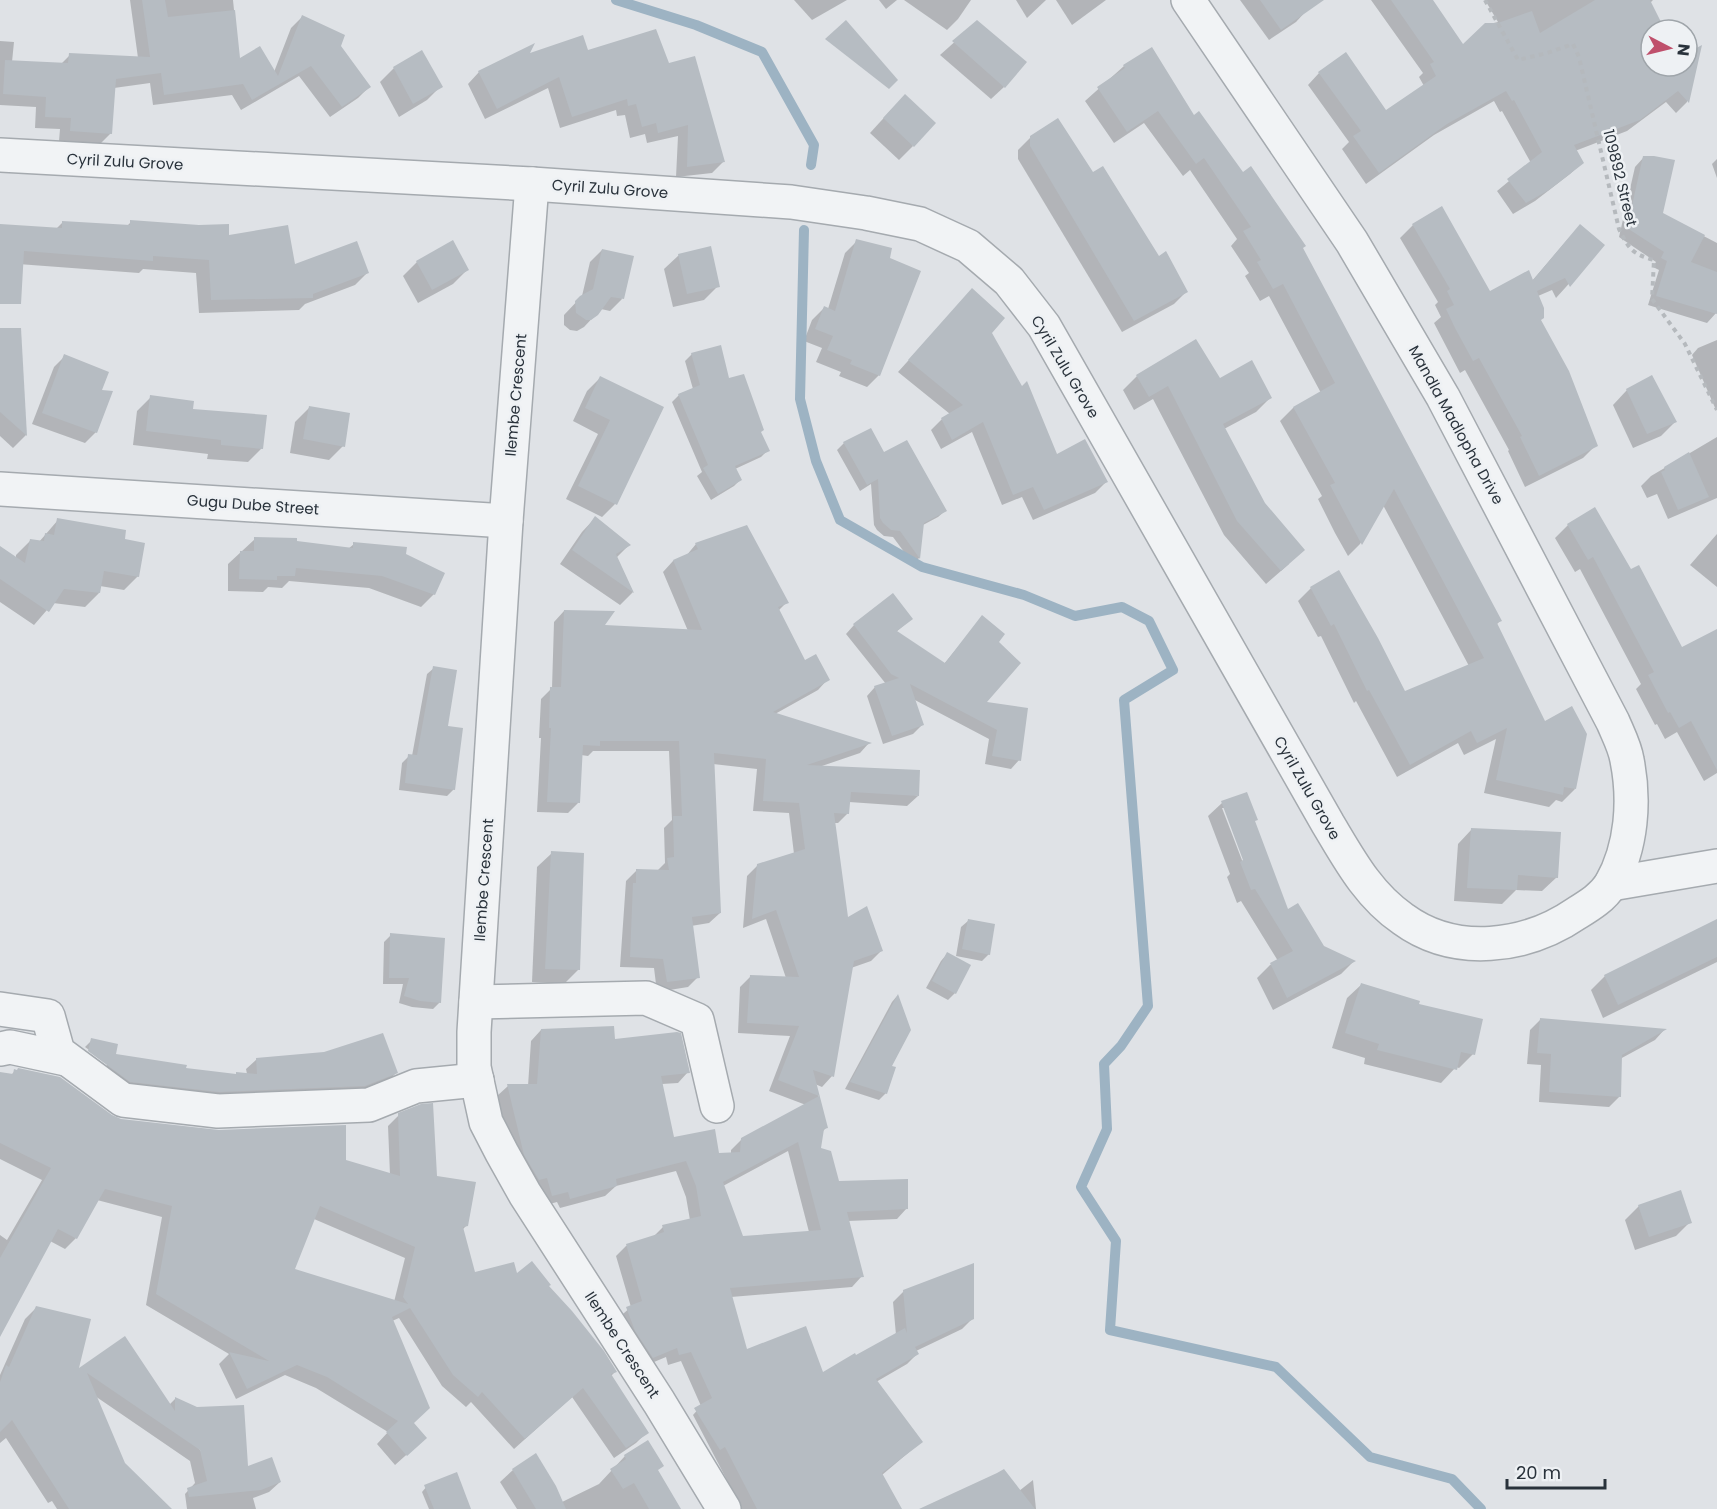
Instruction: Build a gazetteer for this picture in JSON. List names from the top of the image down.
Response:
{
  "streets": {
    "street": [
      "Cyril Zulu Grove",
      "Ilembe Crescent",
      "Mandla Madlopha Drive",
      "Gugu Dube Street"
    ],
    "path": ["109892 Street"]
  },
  "crossings": [
    ["Cyril Zulu Grove", "Ilembe Crescent"],
    ["Cyril Zulu Grove", "Mandla Madlopha Drive"],
    ["Ilembe Crescent", "Gugu Dube Street"]
  ],
  "scale_bar": "20 m",
  "north": "right"
}
